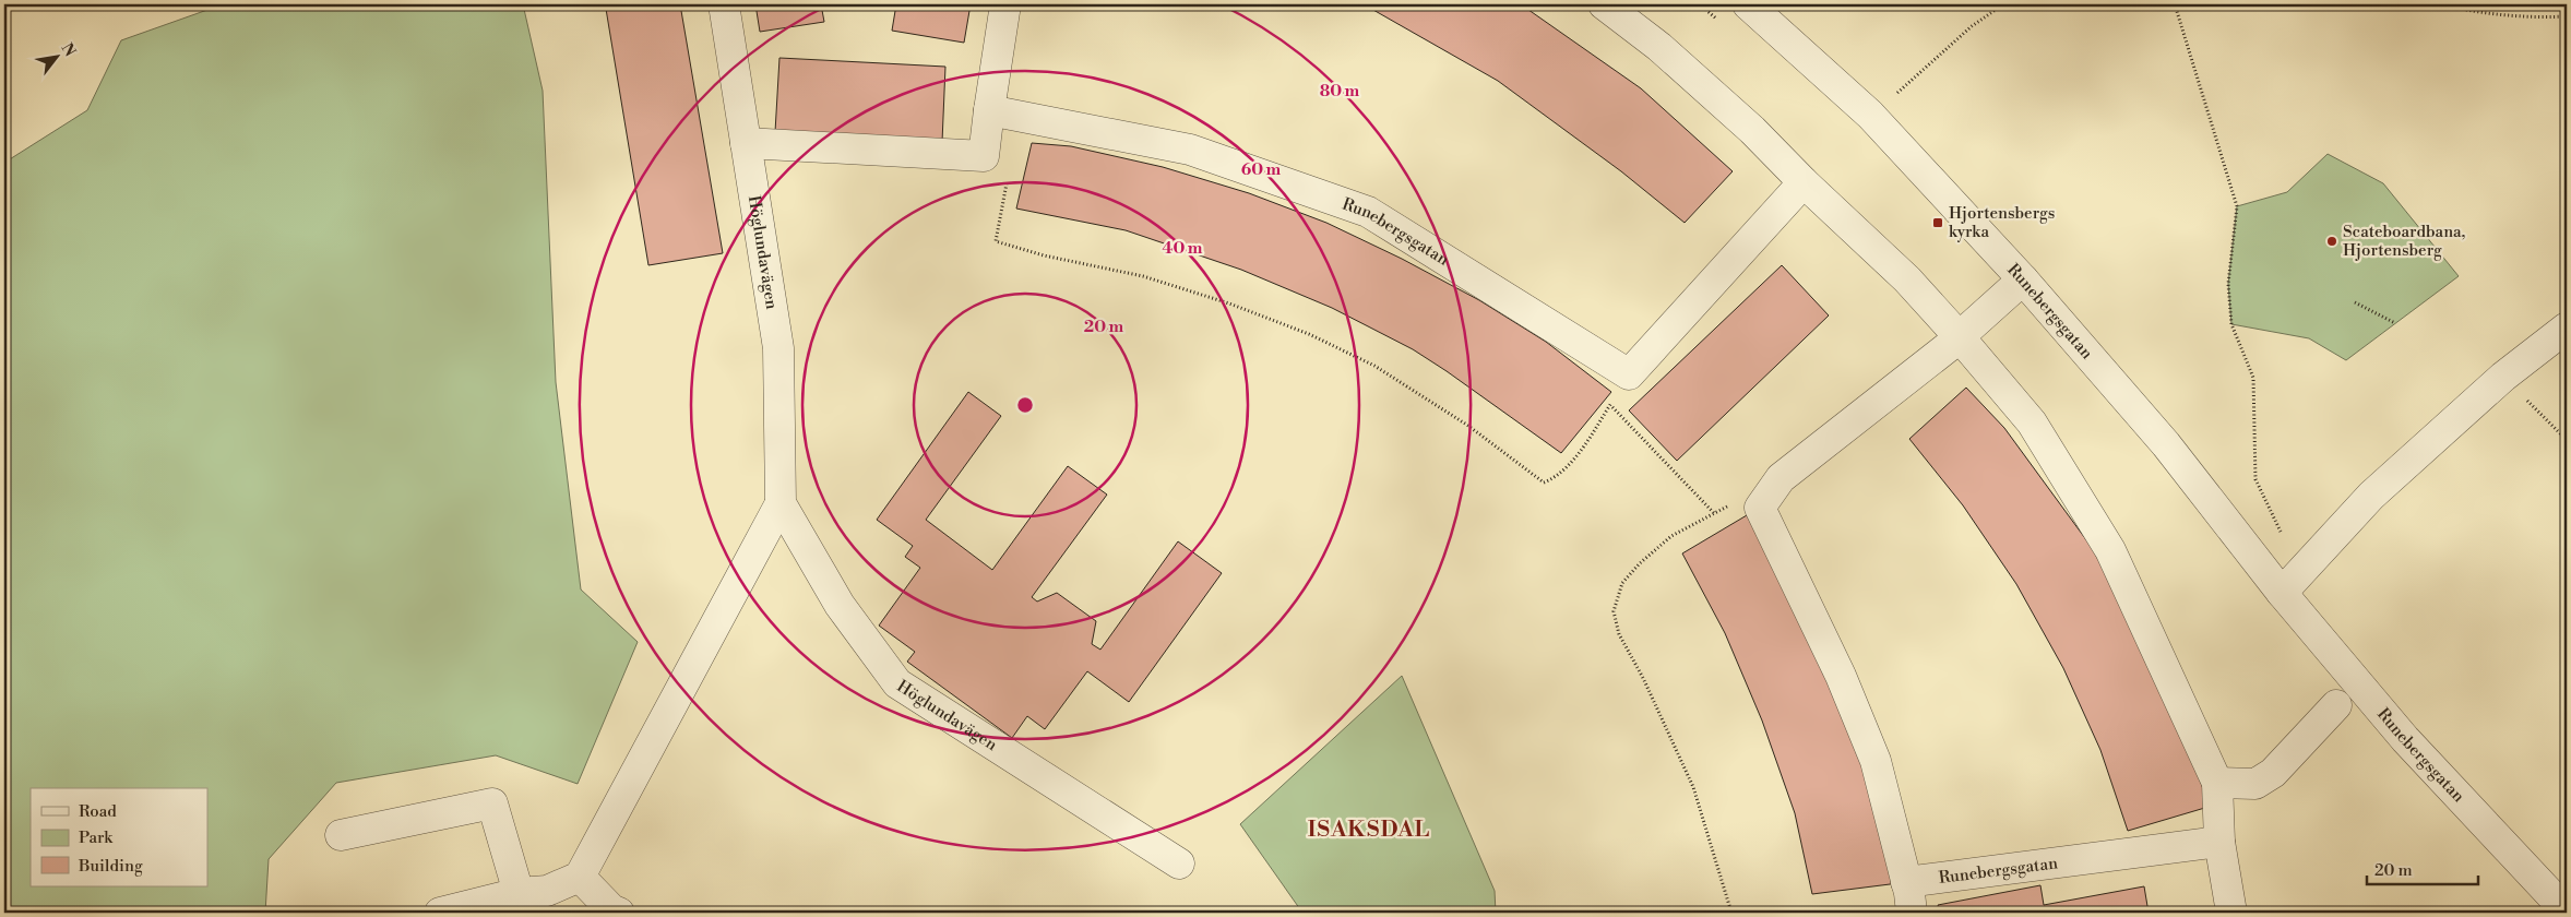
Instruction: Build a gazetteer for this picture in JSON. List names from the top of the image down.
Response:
{
  "streets": {
    "street": ["Runebergsgatan", "Höglundavägen"]
  },
  "districts": ["ISAKSDAL"],
  "places": {
    "transit": ["Hjortensbergs kyrka"],
    "other": ["Scateboardbana, Hjortensberg"]
  },
  "legend": ["Road", "Park", "Building"],
  "scale_bar": "20 m",
  "north": "top right",
  "rings": [
    "80 m",
    "60 m",
    "40 m",
    "20 m"
  ]
}
